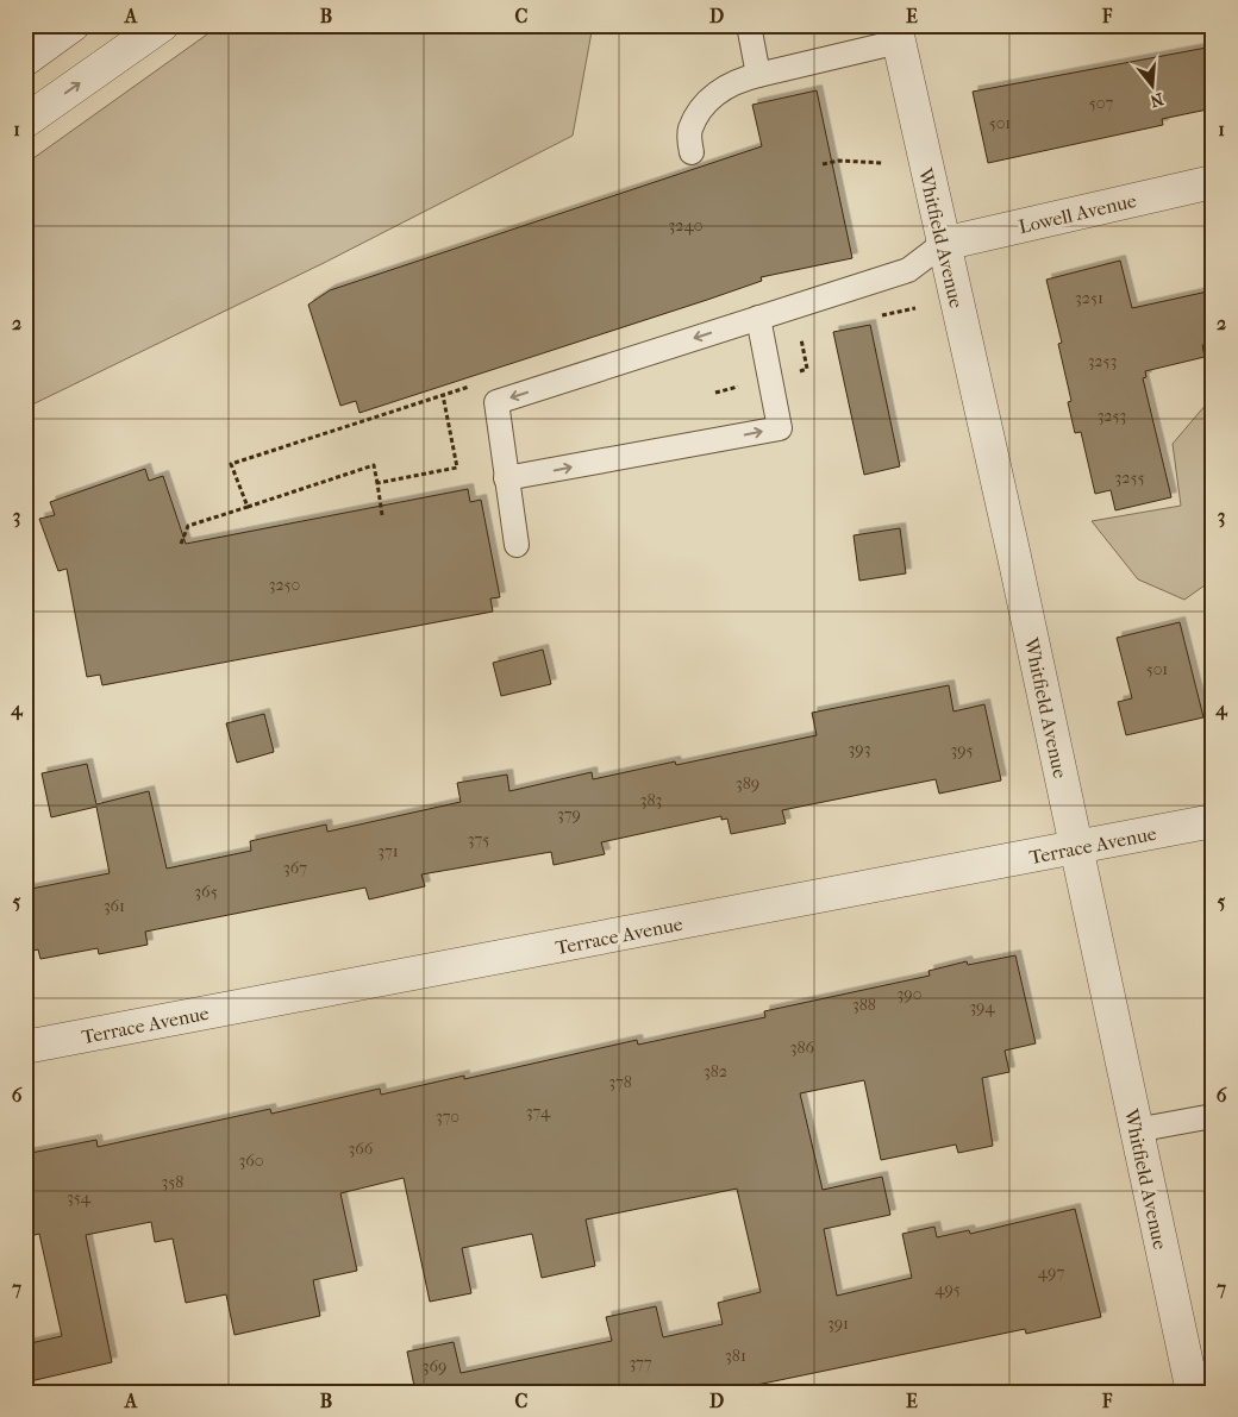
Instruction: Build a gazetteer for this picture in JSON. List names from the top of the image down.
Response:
{
  "streets": {
    "street": ["Lowell Avenue", "Whitfield Avenue", "Terrace Avenue"]
  },
  "crossings": [
    ["Lowell Avenue", "Whitfield Avenue"],
    ["Whitfield Avenue", "Terrace Avenue"]
  ],
  "house_numbers": [
    "507",
    "501",
    "3240",
    "3251",
    "3253",
    "3253",
    "3255",
    "3250",
    "501",
    "393",
    "395",
    "389",
    "383",
    "379",
    "375",
    "371",
    "367",
    "365",
    "361",
    "390",
    "388",
    "394",
    "386",
    "382",
    "378",
    "374",
    "370",
    "366",
    "360",
    "358",
    "354",
    "497",
    "495",
    "391",
    "381",
    "377",
    "369"
  ],
  "north": "bottom",
  "grid": {
    "columns": [
      "A",
      "B",
      "C",
      "D",
      "E",
      "F"
    ],
    "rows": [
      "1",
      "2",
      "3",
      "4",
      "5",
      "6",
      "7"
    ]
  }
}
